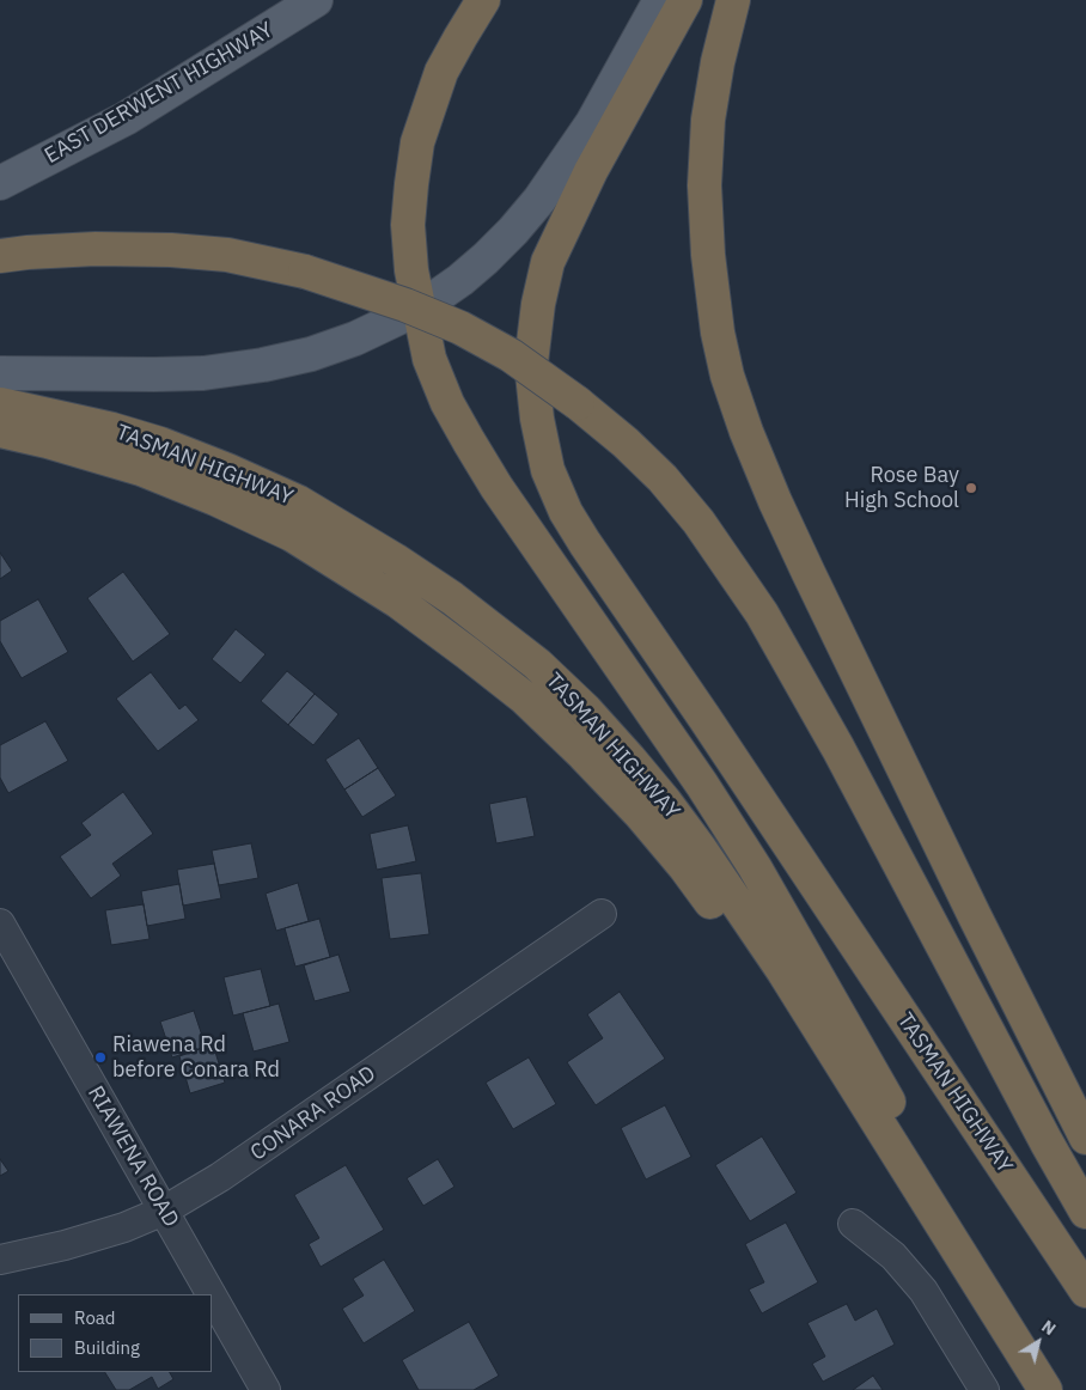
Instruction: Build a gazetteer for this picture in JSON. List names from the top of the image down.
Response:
{
  "streets": {
    "highway": ["TASMAN HIGHWAY"],
    "main road": ["EAST DERWENT HIGHWAY"],
    "street": ["CONARA ROAD", "RIAWENA ROAD"]
  },
  "crossings": [
    ["CONARA ROAD", "RIAWENA ROAD"]
  ],
  "places": ["Rose Bay High School", "Riawena Rd before Conara Rd"],
  "legend": ["Road", "Building"],
  "north": "top right"
}
